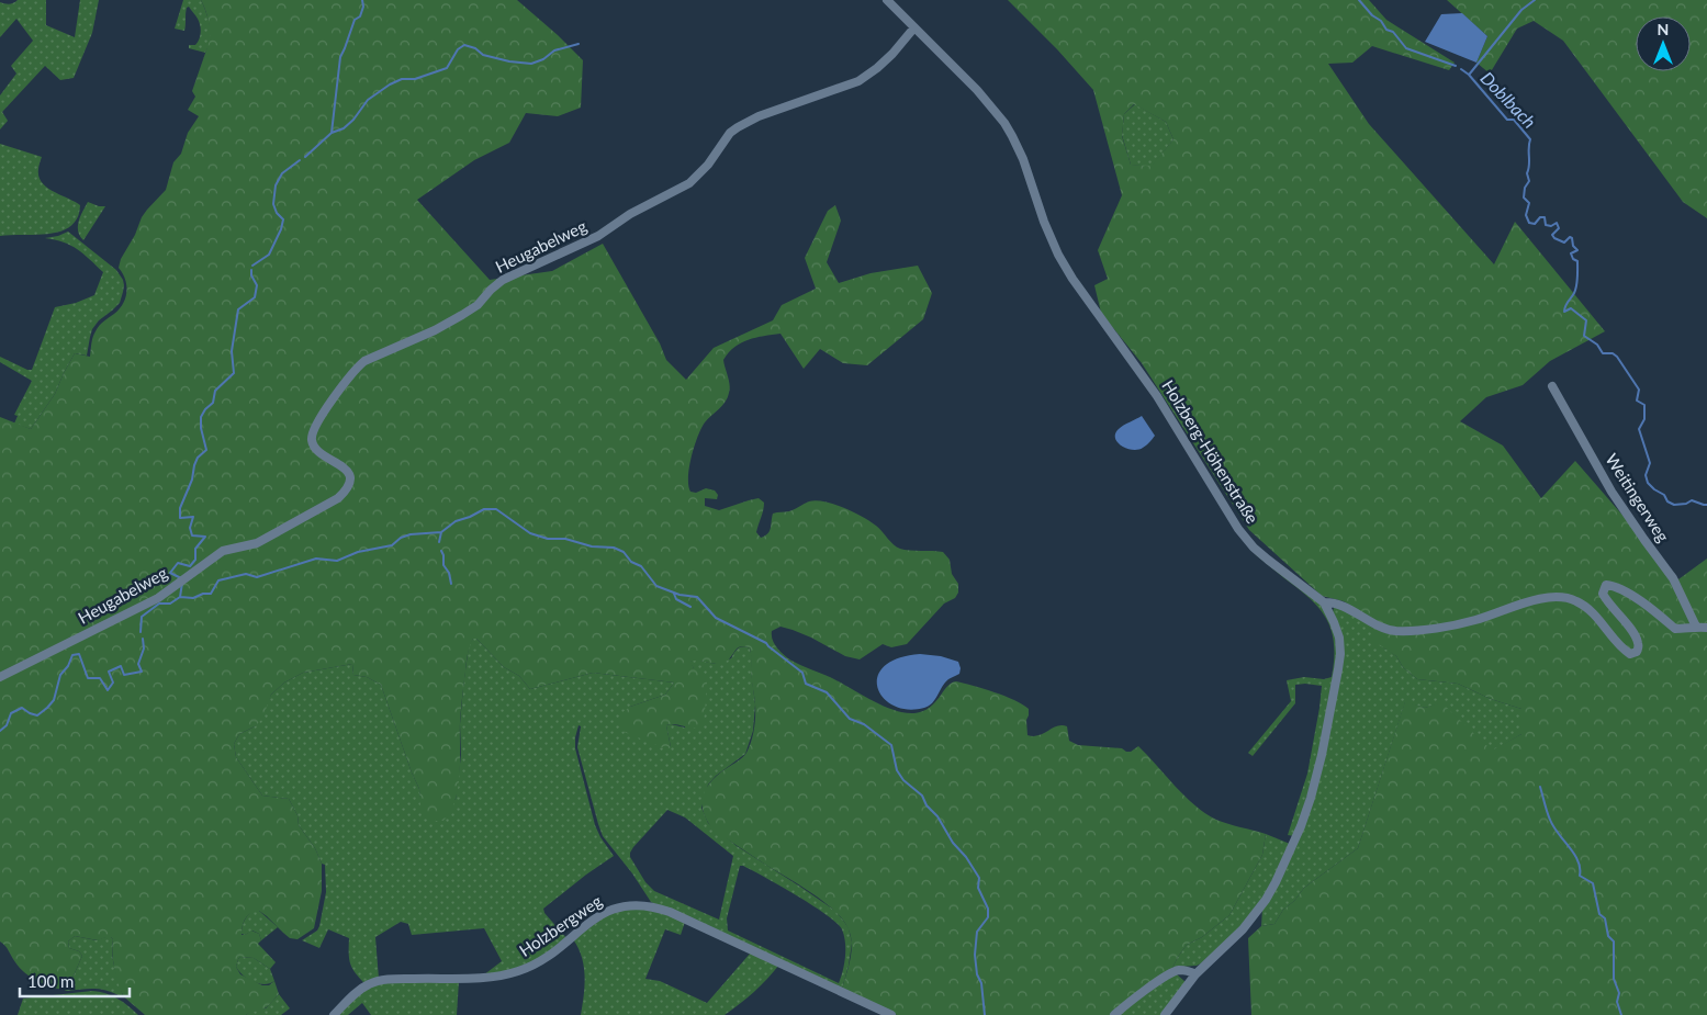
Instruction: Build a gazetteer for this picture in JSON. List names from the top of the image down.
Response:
{
  "streets": {
    "street": [
      "Heugabelweg",
      "Holzberg-Höhenstraße",
      "Weitingerweg",
      "Holzbergweg"
    ]
  },
  "crossings": [
    ["Heugabelweg", "Holzberg-Höhenstraße"]
  ],
  "water": ["Doblbach"],
  "scale_bar": "100 m",
  "north": "top"
}
